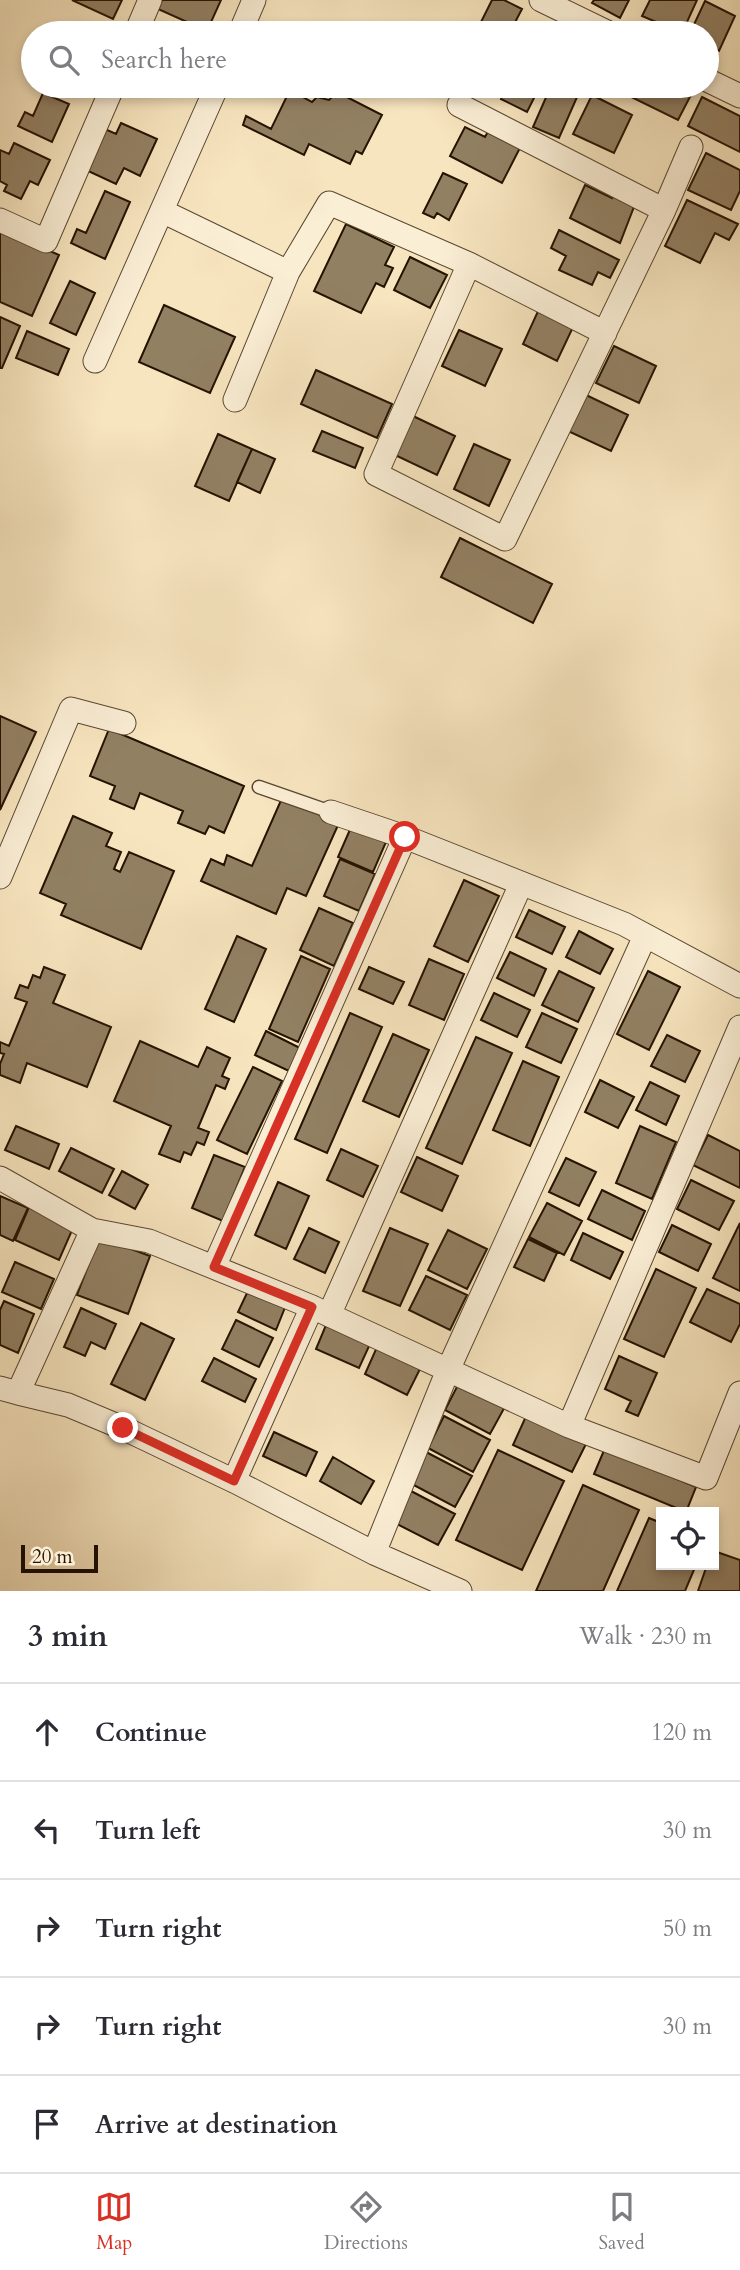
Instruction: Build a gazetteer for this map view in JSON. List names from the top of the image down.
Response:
{
  "scale_bar": "20 m",
  "page": {
    "search": "Search here",
    "scale": "20 m",
    "heading": ["3 min", "Walk · 230 m"],
    "list": [
      ["Continue", "120 m"],
      ["Turn left", "30 m"],
      ["Turn right", "50 m"],
      ["Turn right", "30 m"],
      "Arrive at destination"
    ],
    "nav": ["Map", "Directions", "Saved"]
  }
}
